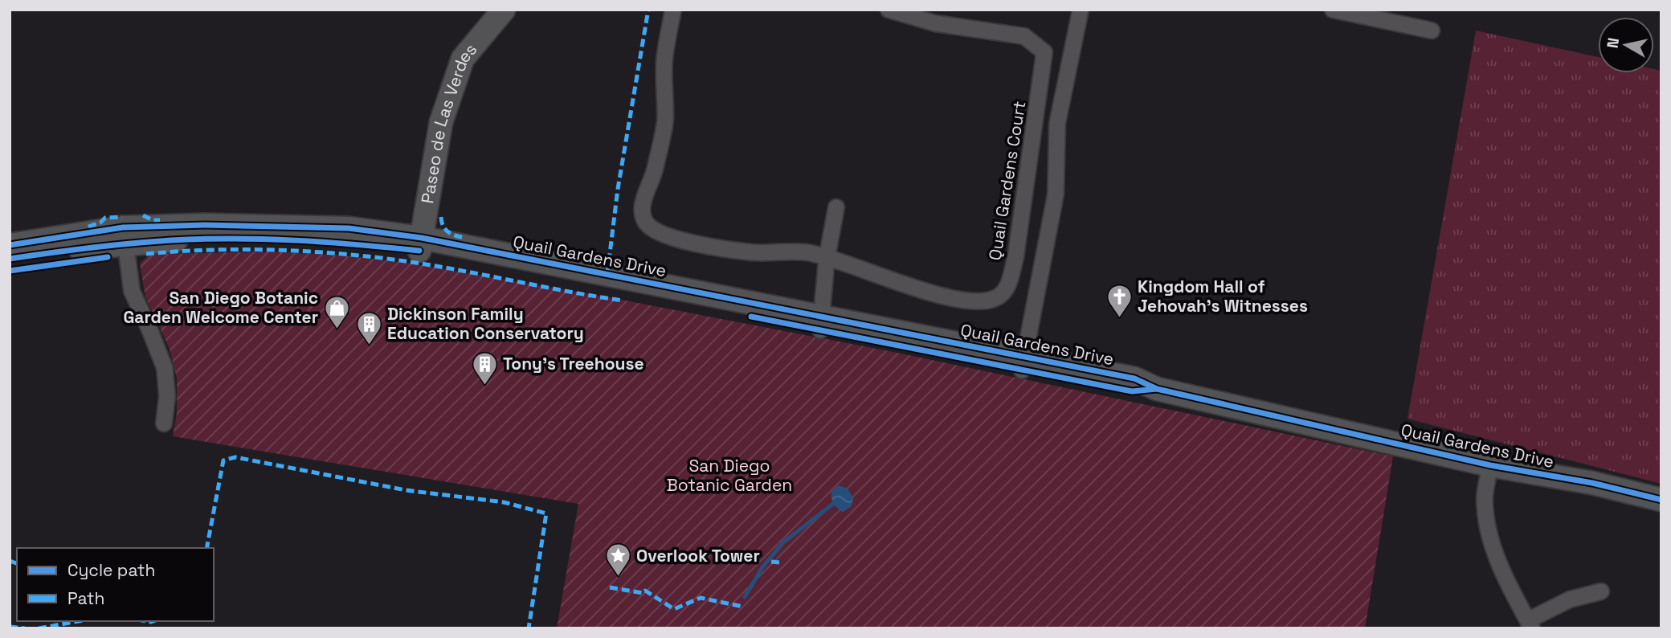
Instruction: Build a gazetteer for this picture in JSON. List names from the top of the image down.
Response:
{
  "streets": {
    "main road": ["Paseo de Las Verdes", "Quail Gardens Drive"],
    "street": ["Quail Gardens Court"]
  },
  "crossings": [
    ["Paseo de Las Verdes", "Quail Gardens Drive"]
  ],
  "parks": ["San Diego Botanic Garden"],
  "places": {
    "church": ["Kingdom Hall of Jehovah’s Witnesses"],
    "shop": ["San Diego Botanic Garden Welcome Center"],
    "building": ["Dickinson Family Education Conservatory", "Tony's Treehouse"],
    "place": ["Overlook Tower"]
  },
  "legend": ["Cycle path", "Path"],
  "north": "left"
}
